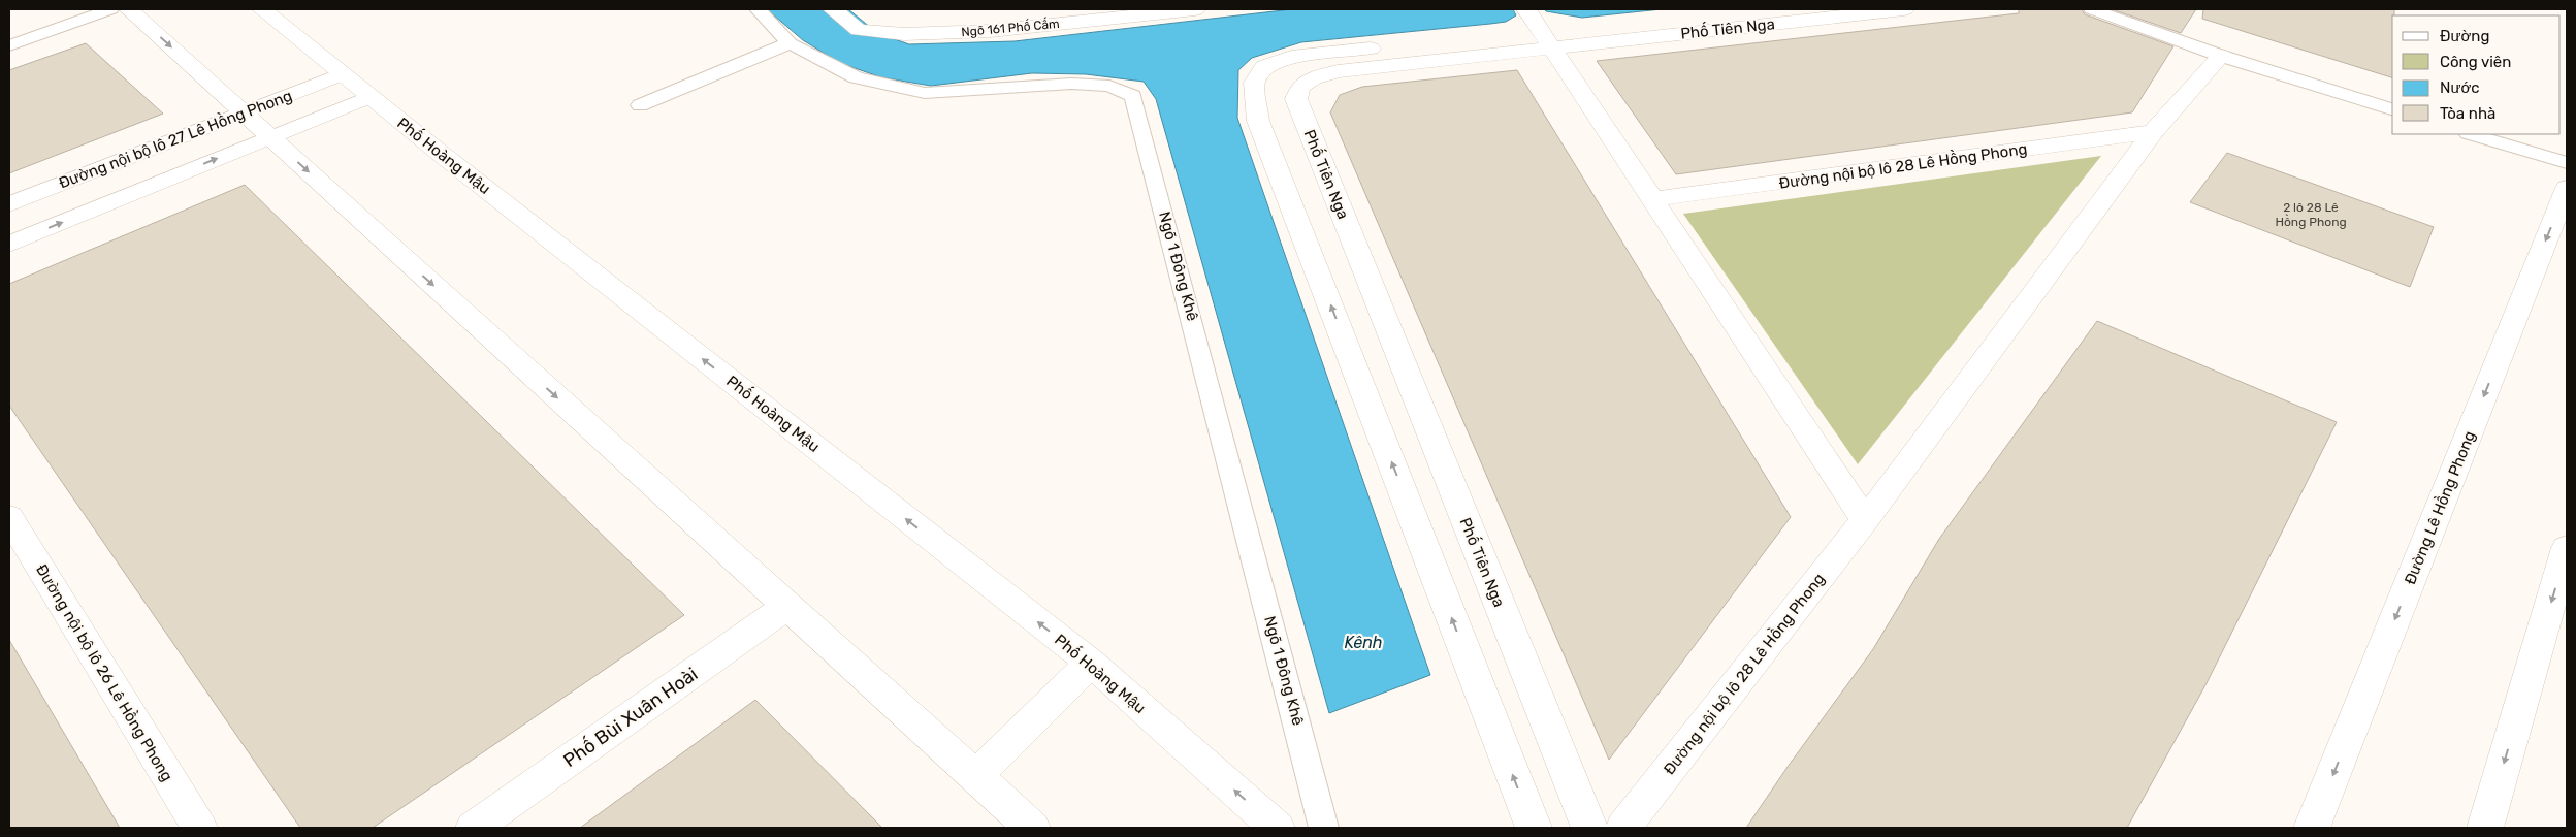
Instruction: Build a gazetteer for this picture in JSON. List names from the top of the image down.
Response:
{
  "streets": {
    "street": [
      "Ngõ 161 Phố Cấm",
      "Phố Tiên Nga",
      "Đường nội bộ lô 27 Lê Hồng Phong",
      "Phố Hoàng Mậu",
      "Đường nội bộ lô 28 Lê Hồng Phong",
      "Đường Lê Hồng Phong",
      "Đường nội bộ lô 26 Lê Hồng Phong",
      "Phố Bùi Xuân Hoài"
    ],
    "lane": ["Ngõ 1 Đông Khê"]
  },
  "crossings": [
    ["Đường nội bộ lô 27 Lê Hồng Phong", "Phố Hoàng Mậu"]
  ],
  "water": ["Kênh"],
  "house_numbers": ["2 lô 28 Lê Hồng Phong"],
  "legend": [
    "Đường",
    "Công viên",
    "Nước",
    "Tòa nhà"
  ]
}
